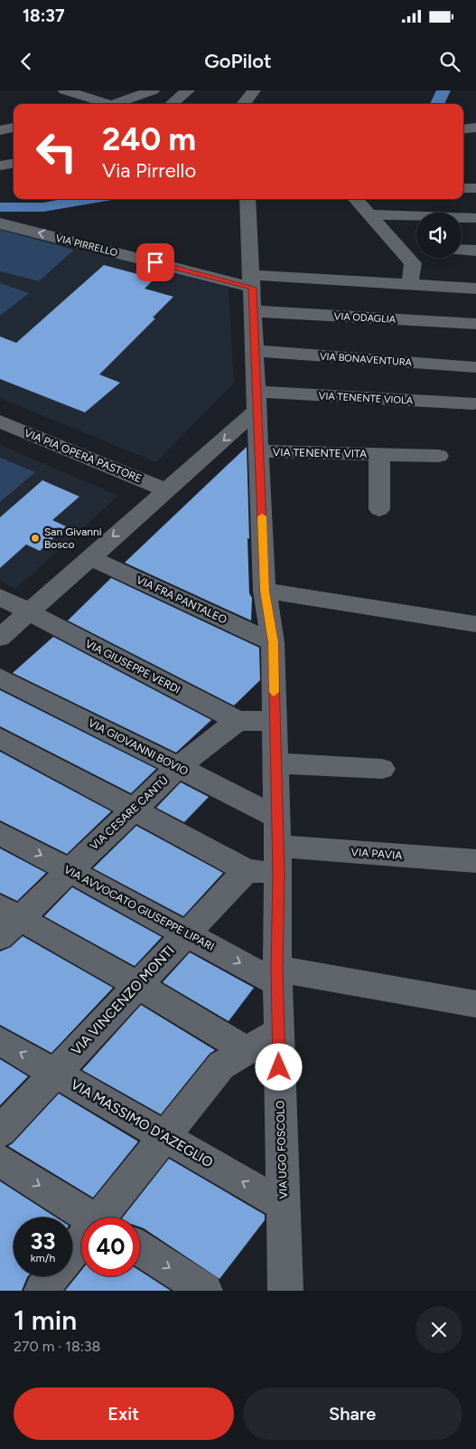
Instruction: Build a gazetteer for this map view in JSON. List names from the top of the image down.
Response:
{
  "streets": {
    "street": [
      "VIA PIRRELLO",
      "VIA ODAGLIA",
      "VIA BONAVENTURA",
      "VIA TENENTE VIOLA",
      "VIA TENENTE VITA",
      "VIA PIA OPERA PASTORE",
      "VIA FRA PANTALEO",
      "VIA GIUSEPPE VERDI",
      "VIA GIOVANNI BOVIO",
      "VIA CESARE CANTÙ",
      "VIA PAVIA",
      "VIA AVVOCATO GIUSEPPE LIPARI",
      "VIA VINCENZO MONTI",
      "VIA MASSIMO D'AZEGLIO",
      "VIA UGO FOSCOLO"
    ]
  },
  "crossings": [
    ["VIA PIRRELLO", "VIA UGO FOSCOLO"],
    ["VIA ODAGLIA", "VIA UGO FOSCOLO"],
    ["VIA BONAVENTURA", "VIA UGO FOSCOLO"],
    ["VIA TENENTE VIOLA", "VIA UGO FOSCOLO"],
    ["VIA TENENTE VITA", "VIA UGO FOSCOLO"],
    ["VIA FRA PANTALEO", "VIA UGO FOSCOLO"],
    ["VIA GIUSEPPE VERDI", "VIA CESARE CANTÙ"],
    ["VIA GIOVANNI BOVIO", "VIA CESARE CANTÙ"],
    ["VIA GIOVANNI BOVIO", "VIA UGO FOSCOLO"],
    ["VIA CESARE CANTÙ", "VIA AVVOCATO GIUSEPPE LIPARI"],
    ["VIA PAVIA", "VIA UGO FOSCOLO"],
    ["VIA AVVOCATO GIUSEPPE LIPARI", "VIA VINCENZO MONTI"],
    ["VIA AVVOCATO GIUSEPPE LIPARI", "VIA UGO FOSCOLO"],
    ["VIA VINCENZO MONTI", "VIA MASSIMO D'AZEGLIO"],
    ["VIA MASSIMO D'AZEGLIO", "VIA UGO FOSCOLO"]
  ],
  "one_way": ["VIA PIRRELLO"],
  "places": ["San Givanni Bosco"],
  "page": {
    "status": "18:37",
    "header": "GoPilot",
    "turn": ["240 m", "Via Pirrello"],
    "speed": "33 km/h",
    "limit": "40",
    "heading": ["1 min", "270 m · 18:38"],
    "buttons": ["Exit", "Share"]
  }
}
